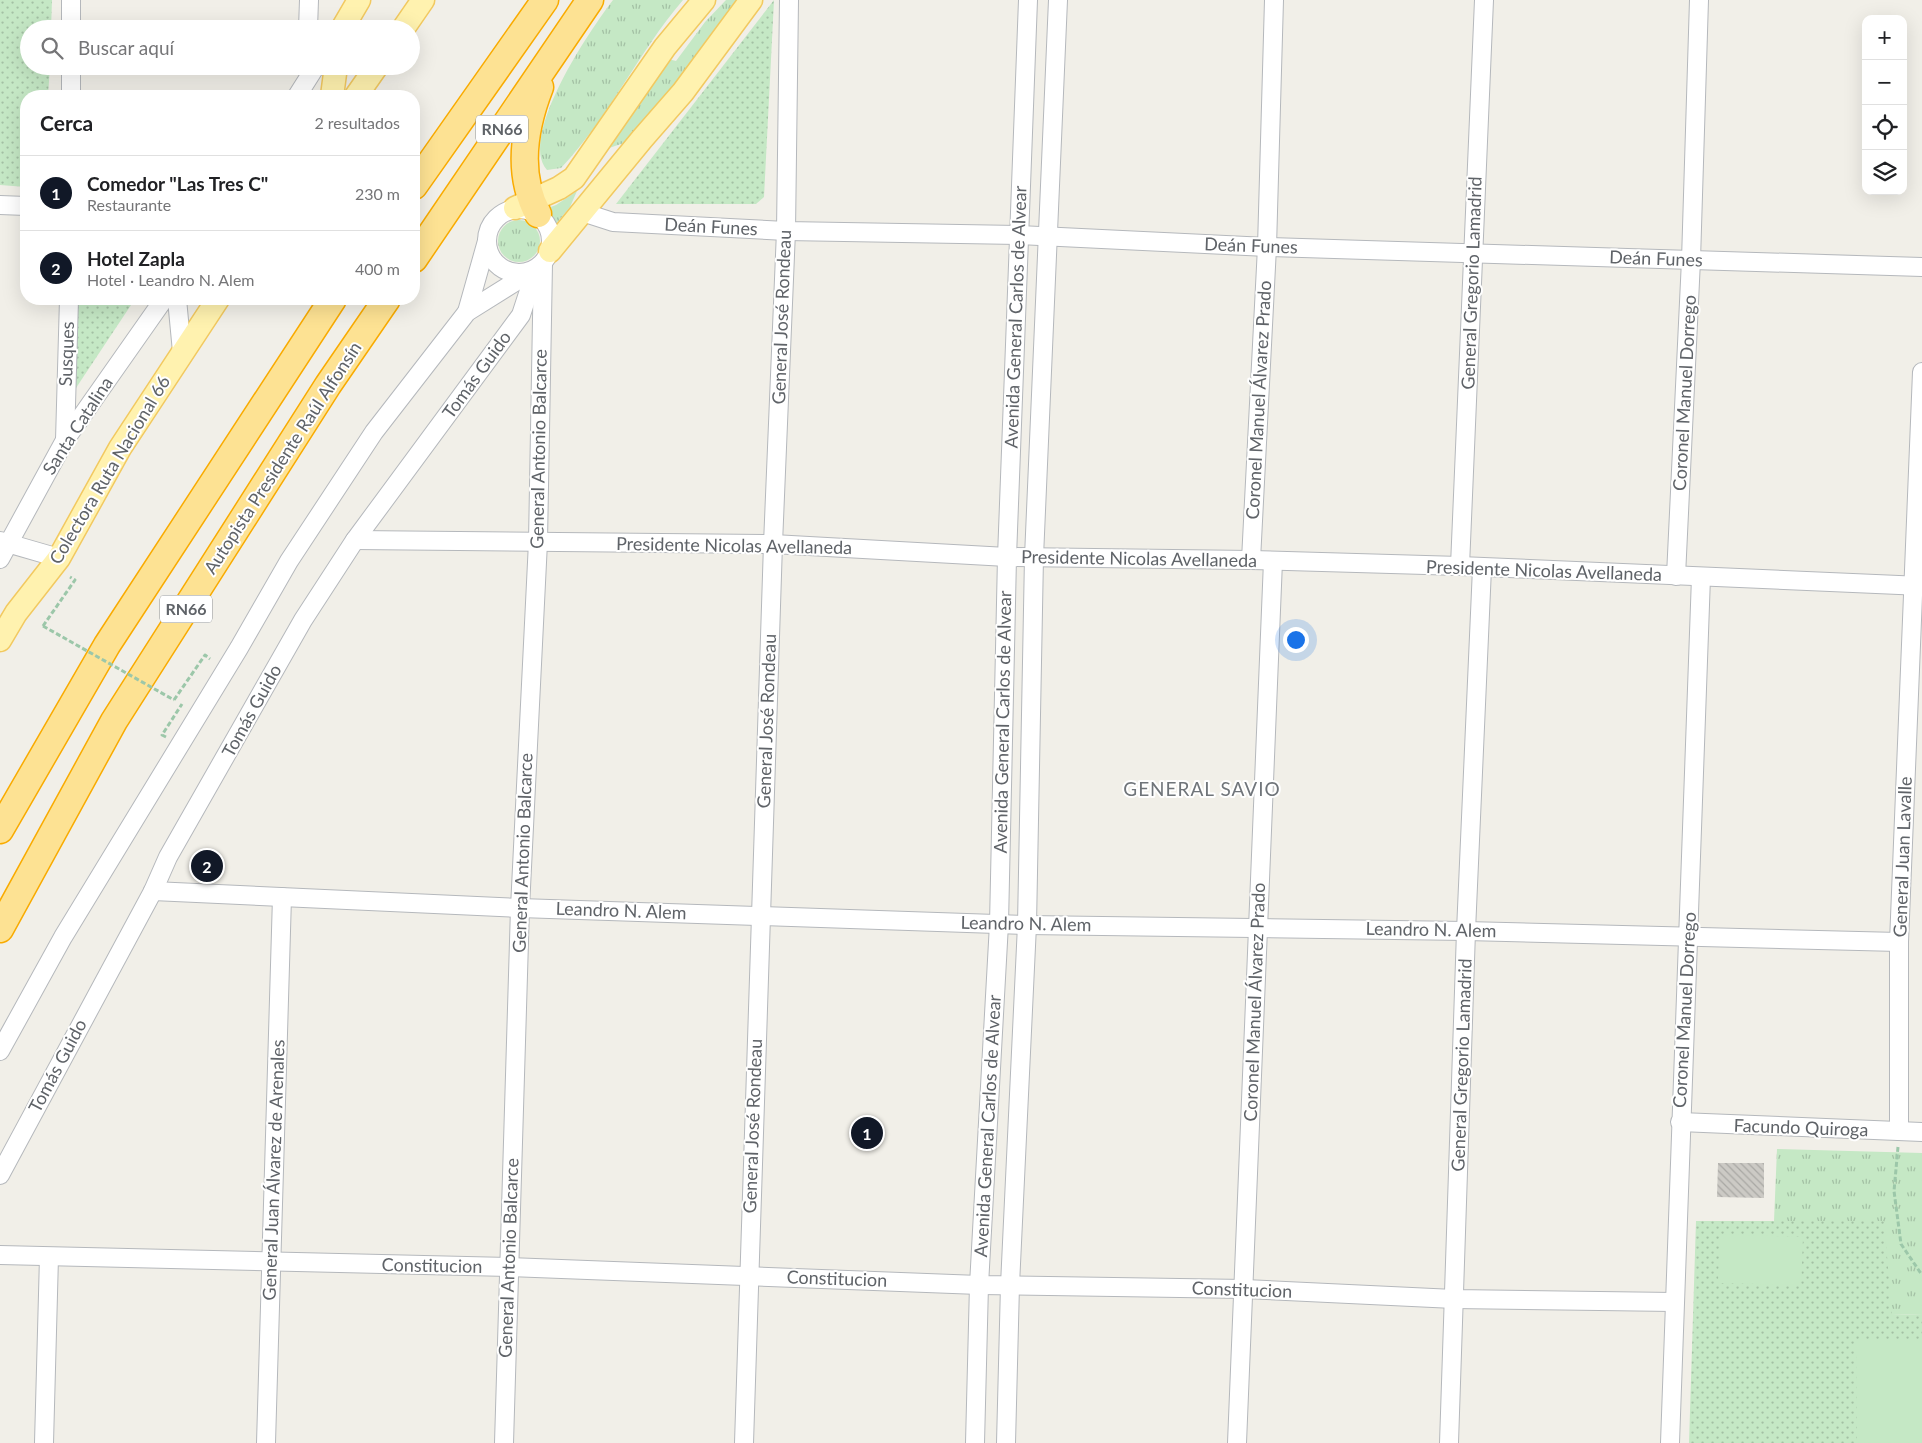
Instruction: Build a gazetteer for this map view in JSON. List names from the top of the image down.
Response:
{
  "streets": {
    "highway": ["RN66", "Autopista Presidente Raúl Alfonsín"],
    "main road": ["Colectora Ruta Nacional 66"],
    "street": [
      "Deán Funes",
      "General Gregorio Lamadrid",
      "General José Rondeau",
      "Avenida General Carlos de Alvear",
      "Susques",
      "Tomás Guido",
      "Coronel Manuel Dorrego",
      "Coronel Manuel Álvarez Prado",
      "Santa Catalina",
      "General Antonio Balcarce",
      "Presidente Nicolas Avellaneda",
      "General Juan Lavalle",
      "Leandro N. Alem",
      "Facundo Quiroga",
      "General Juan Álvarez de Arenales",
      "Constitucion"
    ]
  },
  "crossings": [
    ["Deán Funes", "General Gregorio Lamadrid"],
    ["Deán Funes", "General José Rondeau"],
    ["Deán Funes", "Avenida General Carlos de Alvear"],
    ["Deán Funes", "Coronel Manuel Dorrego"],
    ["Deán Funes", "Coronel Manuel Álvarez Prado"],
    ["General Gregorio Lamadrid", "Presidente Nicolas Avellaneda"],
    ["General Gregorio Lamadrid", "Leandro N. Alem"],
    ["General Gregorio Lamadrid", "Constitucion"],
    ["General José Rondeau", "Presidente Nicolas Avellaneda"],
    ["General José Rondeau", "Leandro N. Alem"],
    ["General José Rondeau", "Constitucion"],
    ["Avenida General Carlos de Alvear", "Presidente Nicolas Avellaneda"],
    ["Avenida General Carlos de Alvear", "Leandro N. Alem"],
    ["Avenida General Carlos de Alvear", "Constitucion"],
    ["Susques", "Santa Catalina"],
    ["Tomás Guido", "General Antonio Balcarce"],
    ["Tomás Guido", "Presidente Nicolas Avellaneda"],
    ["Tomás Guido", "Leandro N. Alem"],
    ["Coronel Manuel Dorrego", "Presidente Nicolas Avellaneda"],
    ["Coronel Manuel Dorrego", "Leandro N. Alem"],
    ["Coronel Manuel Dorrego", "Facundo Quiroga"],
    ["Coronel Manuel Dorrego", "Constitucion"],
    ["Coronel Manuel Álvarez Prado", "Presidente Nicolas Avellaneda"],
    ["Coronel Manuel Álvarez Prado", "Leandro N. Alem"],
    ["Coronel Manuel Álvarez Prado", "Constitucion"],
    ["General Antonio Balcarce", "Presidente Nicolas Avellaneda"],
    ["General Antonio Balcarce", "Leandro N. Alem"],
    ["General Antonio Balcarce", "Constitucion"],
    ["Presidente Nicolas Avellaneda", "General Juan Lavalle"],
    ["General Juan Lavalle", "Leandro N. Alem"],
    ["General Juan Lavalle", "Facundo Quiroga"],
    ["Leandro N. Alem", "General Juan Álvarez de Arenales"],
    ["General Juan Álvarez de Arenales", "Constitucion"]
  ],
  "districts": ["GENERAL SAVIO"],
  "page": {
    "map_buttons": ["+", "−"],
    "search": "Buscar aquí",
    "heading": ["Cerca", "2 resultados"],
    "list": [
      {
        "mark": "1",
        "name": "Comedor \"Las Tres C\"",
        "note": "Restaurante",
        "value": "230 m"
      },
      {
        "mark": "2",
        "name": "Hotel Zapla",
        "note": "Hotel · Leandro N. Alem",
        "value": "400 m"
      }
    ],
    "pins": ["2", "1"]
  }
}
